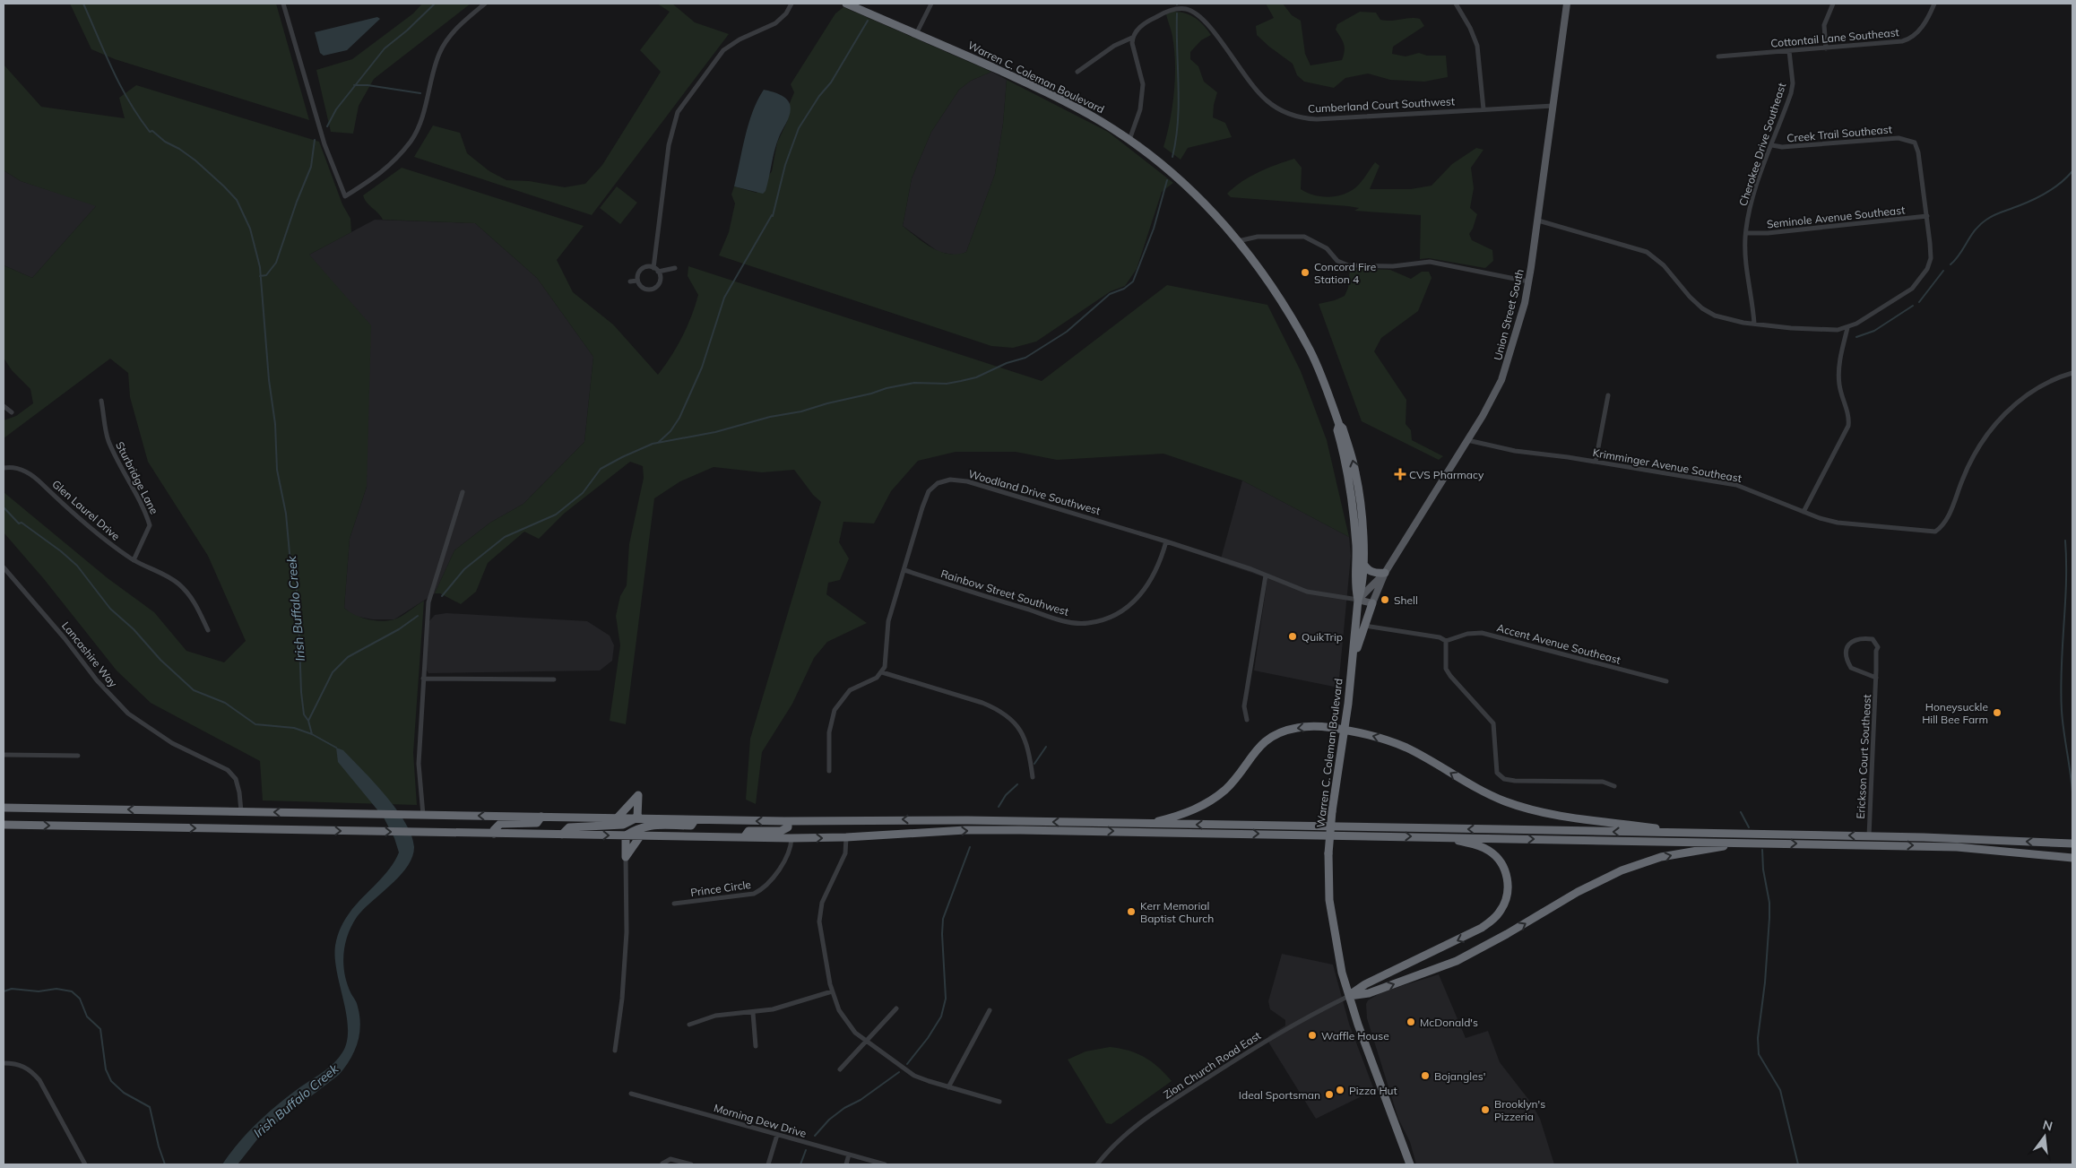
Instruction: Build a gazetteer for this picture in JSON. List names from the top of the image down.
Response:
{
  "streets": {
    "highway": ["Warren C. Coleman Boulevard"],
    "main road": ["Union Street South"],
    "street": [
      "Cottontail Lane Southeast",
      "Cumberland Court Southwest",
      "Creek Trail Southeast",
      "Cherokee Drive Southeast",
      "Seminole Avenue Southeast",
      "Krimminger Avenue Southeast",
      "Sturbridge Lane",
      "Woodland Drive Southwest",
      "Glen Laurel Drive",
      "Rainbow Street Southwest",
      "Accent Avenue Southeast",
      "Lancashire Way",
      "Erickson Court Southeast",
      "Prince Circle",
      "Zion Church Road East",
      "Morning Dew Drive"
    ]
  },
  "crossings": [
    ["Cottontail Lane Southeast", "Cherokee Drive Southeast"],
    ["Warren C. Coleman Boulevard", "Union Street South"],
    ["Warren C. Coleman Boulevard", "Woodland Drive Southwest"],
    ["Warren C. Coleman Boulevard", "Zion Church Road East"],
    ["Cumberland Court Southwest", "Union Street South"],
    ["Creek Trail Southeast", "Cherokee Drive Southeast"],
    ["Creek Trail Southeast", "Seminole Avenue Southeast"],
    ["Cherokee Drive Southeast", "Seminole Avenue Southeast"],
    ["Union Street South", "Krimminger Avenue Southeast"],
    ["Union Street South", "Woodland Drive Southwest"],
    ["Sturbridge Lane", "Glen Laurel Drive"],
    ["Woodland Drive Southwest", "Rainbow Street Southwest"]
  ],
  "water": ["Irish Buffalo Creek"],
  "places": {
    "other": [
      "Concord Fire Station 4",
      "Shell",
      "QuikTrip",
      "Honeysuckle Hill Bee Farm",
      "Kerr Memorial Baptist Church",
      "McDonald's",
      "Waffle House",
      "Bojangles'",
      "Pizza Hut",
      "Ideal Sportsman",
      "Brooklyn's Pizzeria"
    ],
    "health": ["CVS Pharmacy"]
  },
  "north": "top"
}
